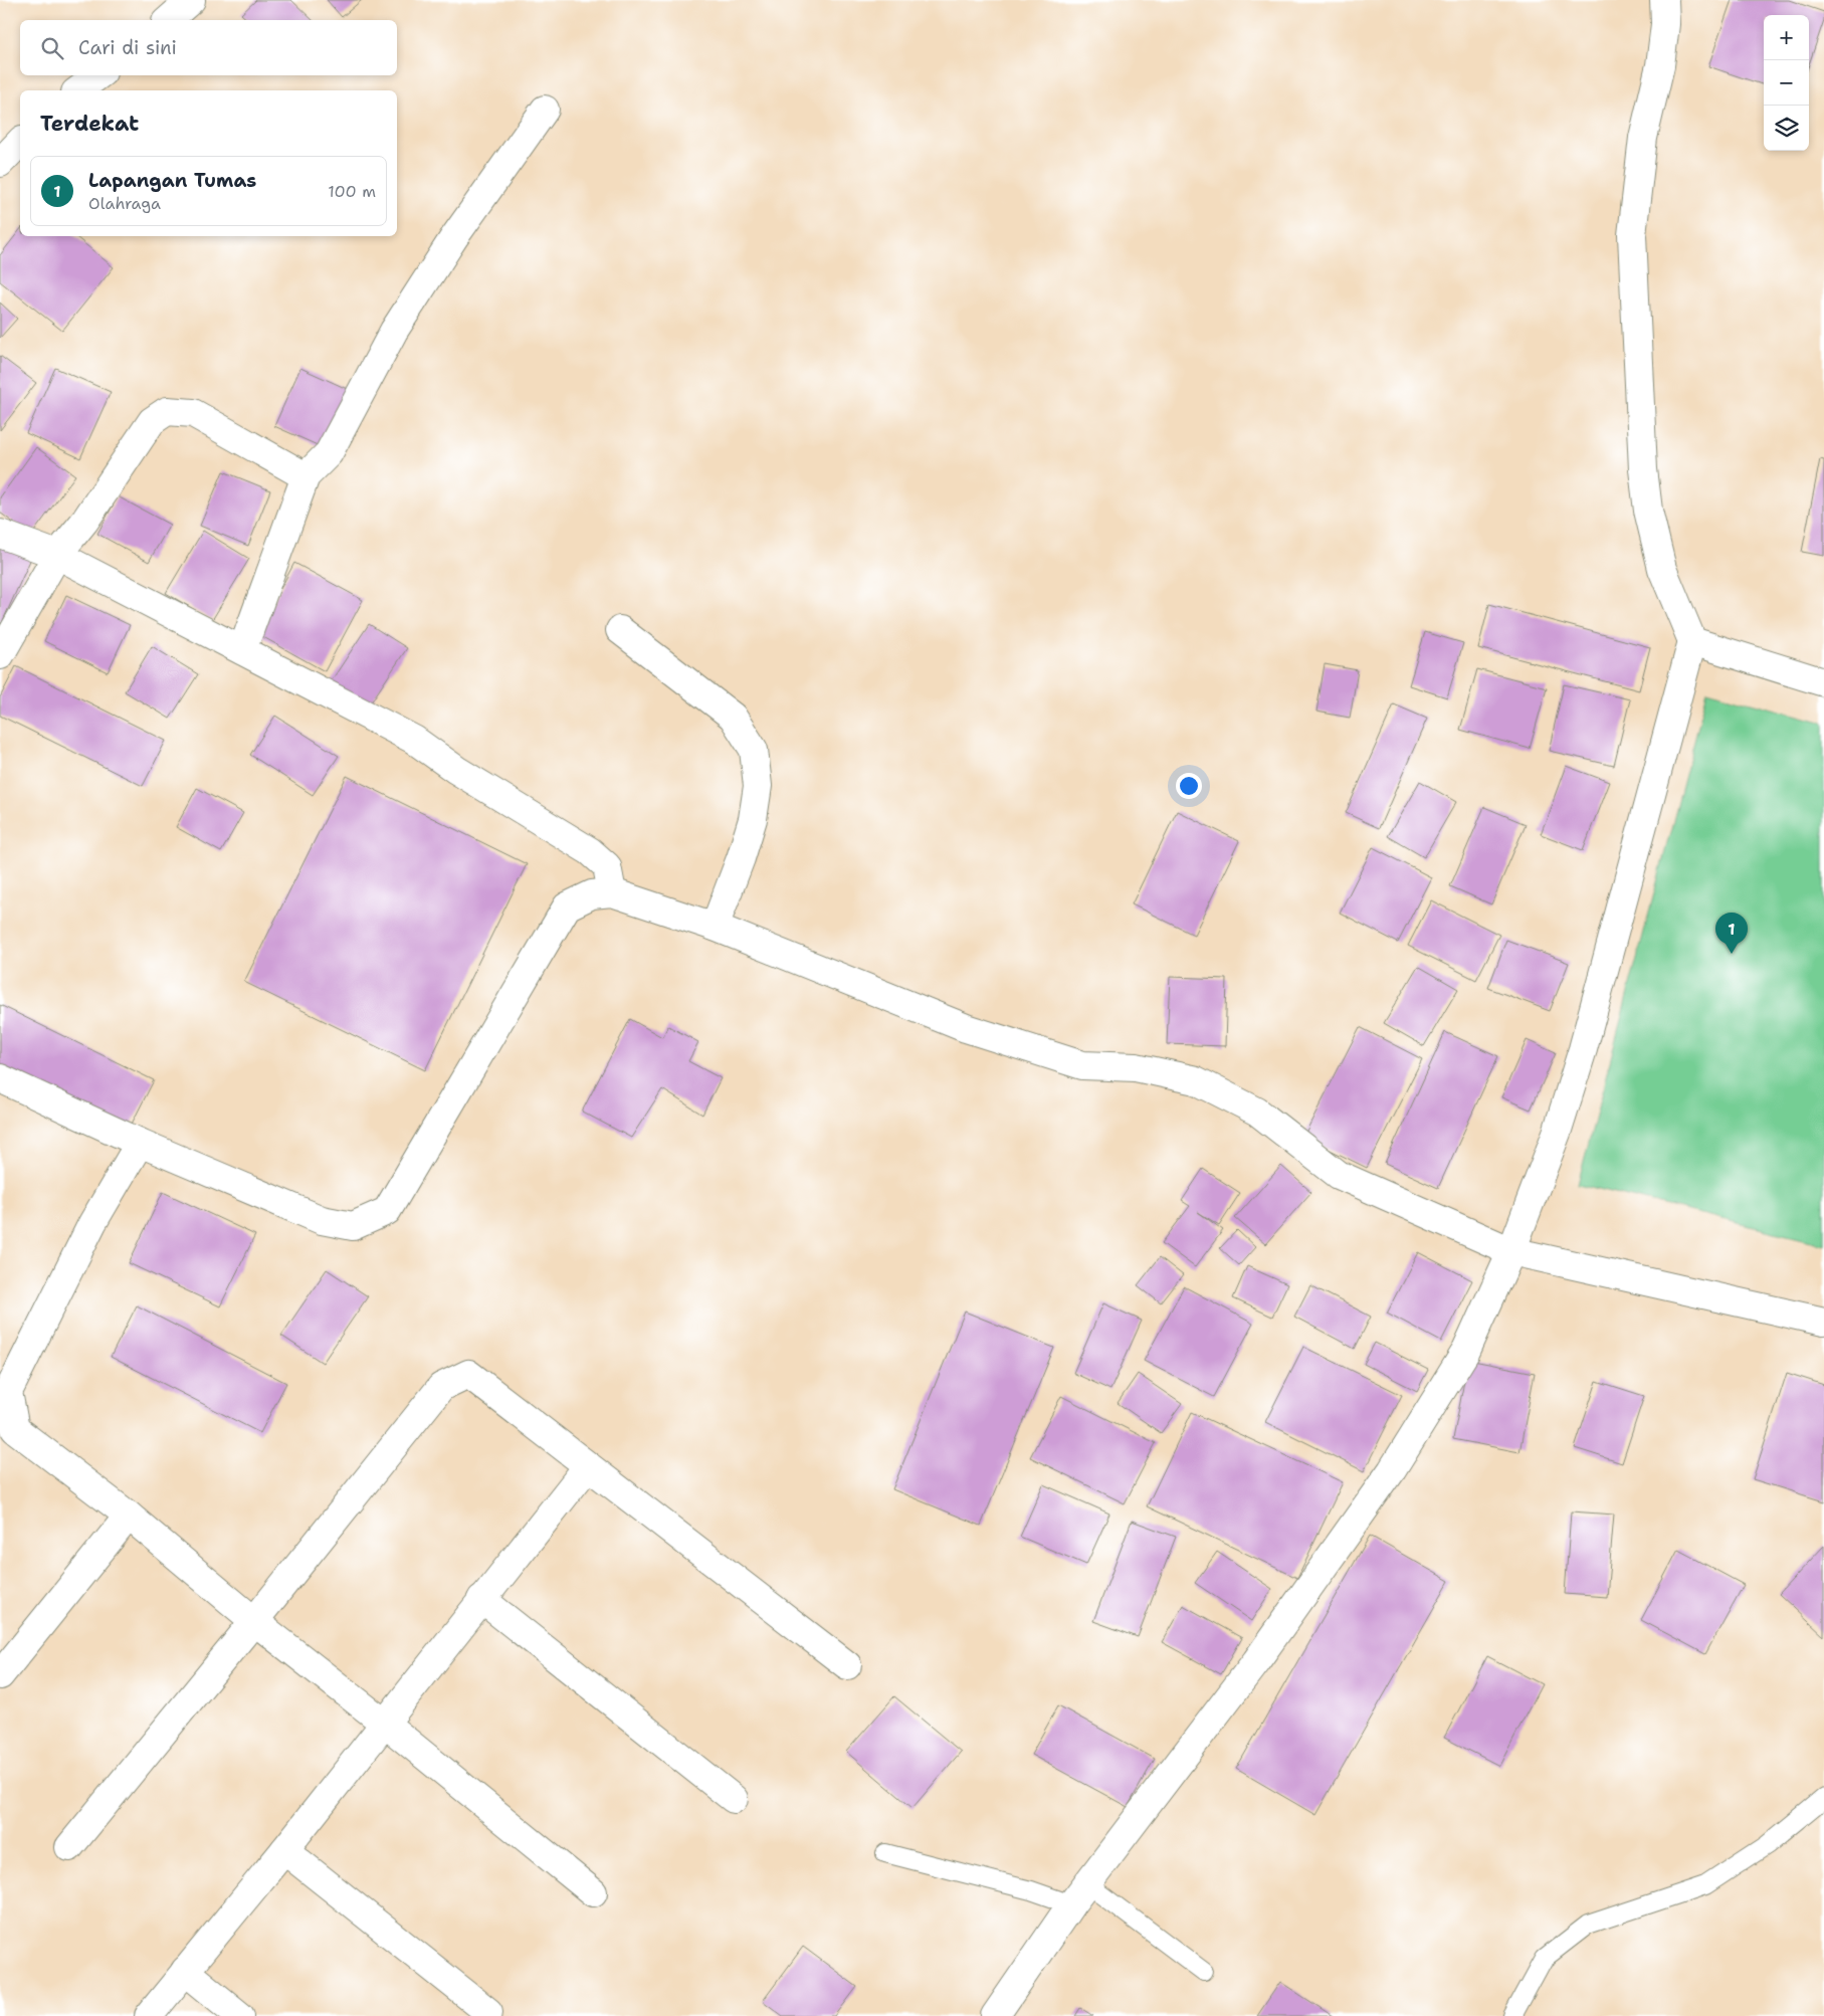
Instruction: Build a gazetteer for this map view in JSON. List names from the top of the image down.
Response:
{
  "page": {
    "map_buttons": ["+", "−"],
    "search": "Cari di sini",
    "heading": "Terdekat",
    "list": [
      {
        "mark": "1",
        "name": "Lapangan Tumas",
        "note": "Olahraga",
        "value": "100 m"
      }
    ],
    "pins": "1"
  }
}
